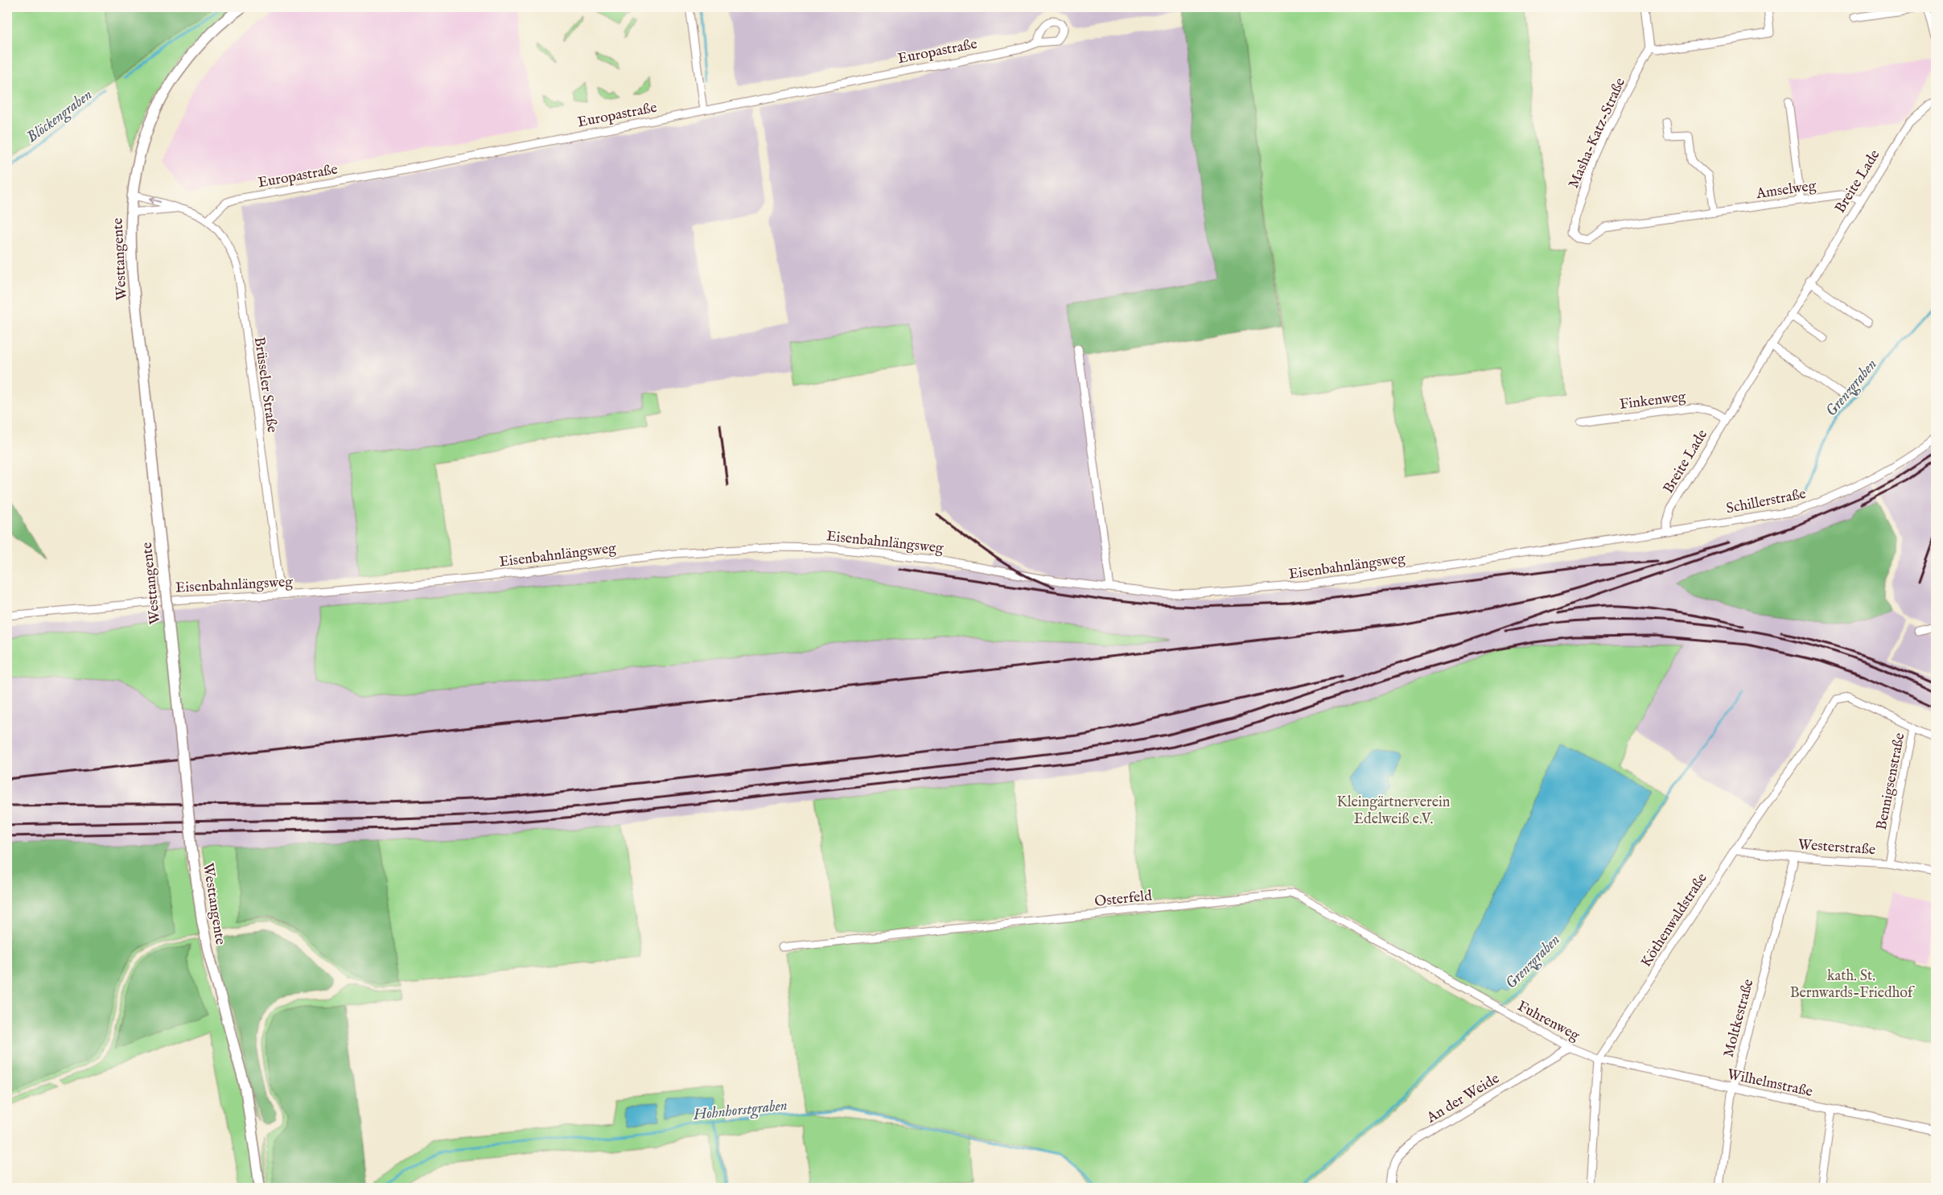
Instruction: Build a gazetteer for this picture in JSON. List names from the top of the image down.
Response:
{
  "streets": {
    "main road": ["Westtangente"],
    "street": [
      "Europastraße",
      "Masha-Katz-Straße",
      "Breite Lade",
      "Amselweg",
      "Brüsseler Straße",
      "Finkenweg",
      "Schillerstraße",
      "Eisenbahnlängsweg",
      "Bennigsenstraße",
      "Westerstraße",
      "Osterfeld",
      "Köthenwaldstraße",
      "Moltkestraße",
      "Fuhrenweg",
      "Wilhelmstraße",
      "An der Weide"
    ]
  },
  "crossings": [
    ["Europastraße", "Brüsseler Straße"],
    ["Masha-Katz-Straße", "Amselweg"],
    ["Breite Lade", "Amselweg"],
    ["Breite Lade", "Finkenweg"],
    ["Breite Lade", "Schillerstraße"],
    ["Westtangente", "Brüsseler Straße"],
    ["Brüsseler Straße", "Eisenbahnlängsweg"],
    ["Schillerstraße", "Eisenbahnlängsweg"],
    ["Bennigsenstraße", "Westerstraße"],
    ["Bennigsenstraße", "Köthenwaldstraße"],
    ["Westerstraße", "Köthenwaldstraße"],
    ["Westerstraße", "Moltkestraße"],
    ["Osterfeld", "Fuhrenweg"],
    ["Köthenwaldstraße", "Fuhrenweg"],
    ["Köthenwaldstraße", "Wilhelmstraße"],
    ["Moltkestraße", "Wilhelmstraße"],
    ["Fuhrenweg", "Wilhelmstraße"],
    ["Fuhrenweg", "An der Weide"]
  ],
  "water": ["Blöckengraben", "Grenzgraben", "Hohnhorstgraben"],
  "parks": ["Kleingärtnerverein Edelweiß e.V.", "kath. St. Bernwards-Friedhof"]
}
